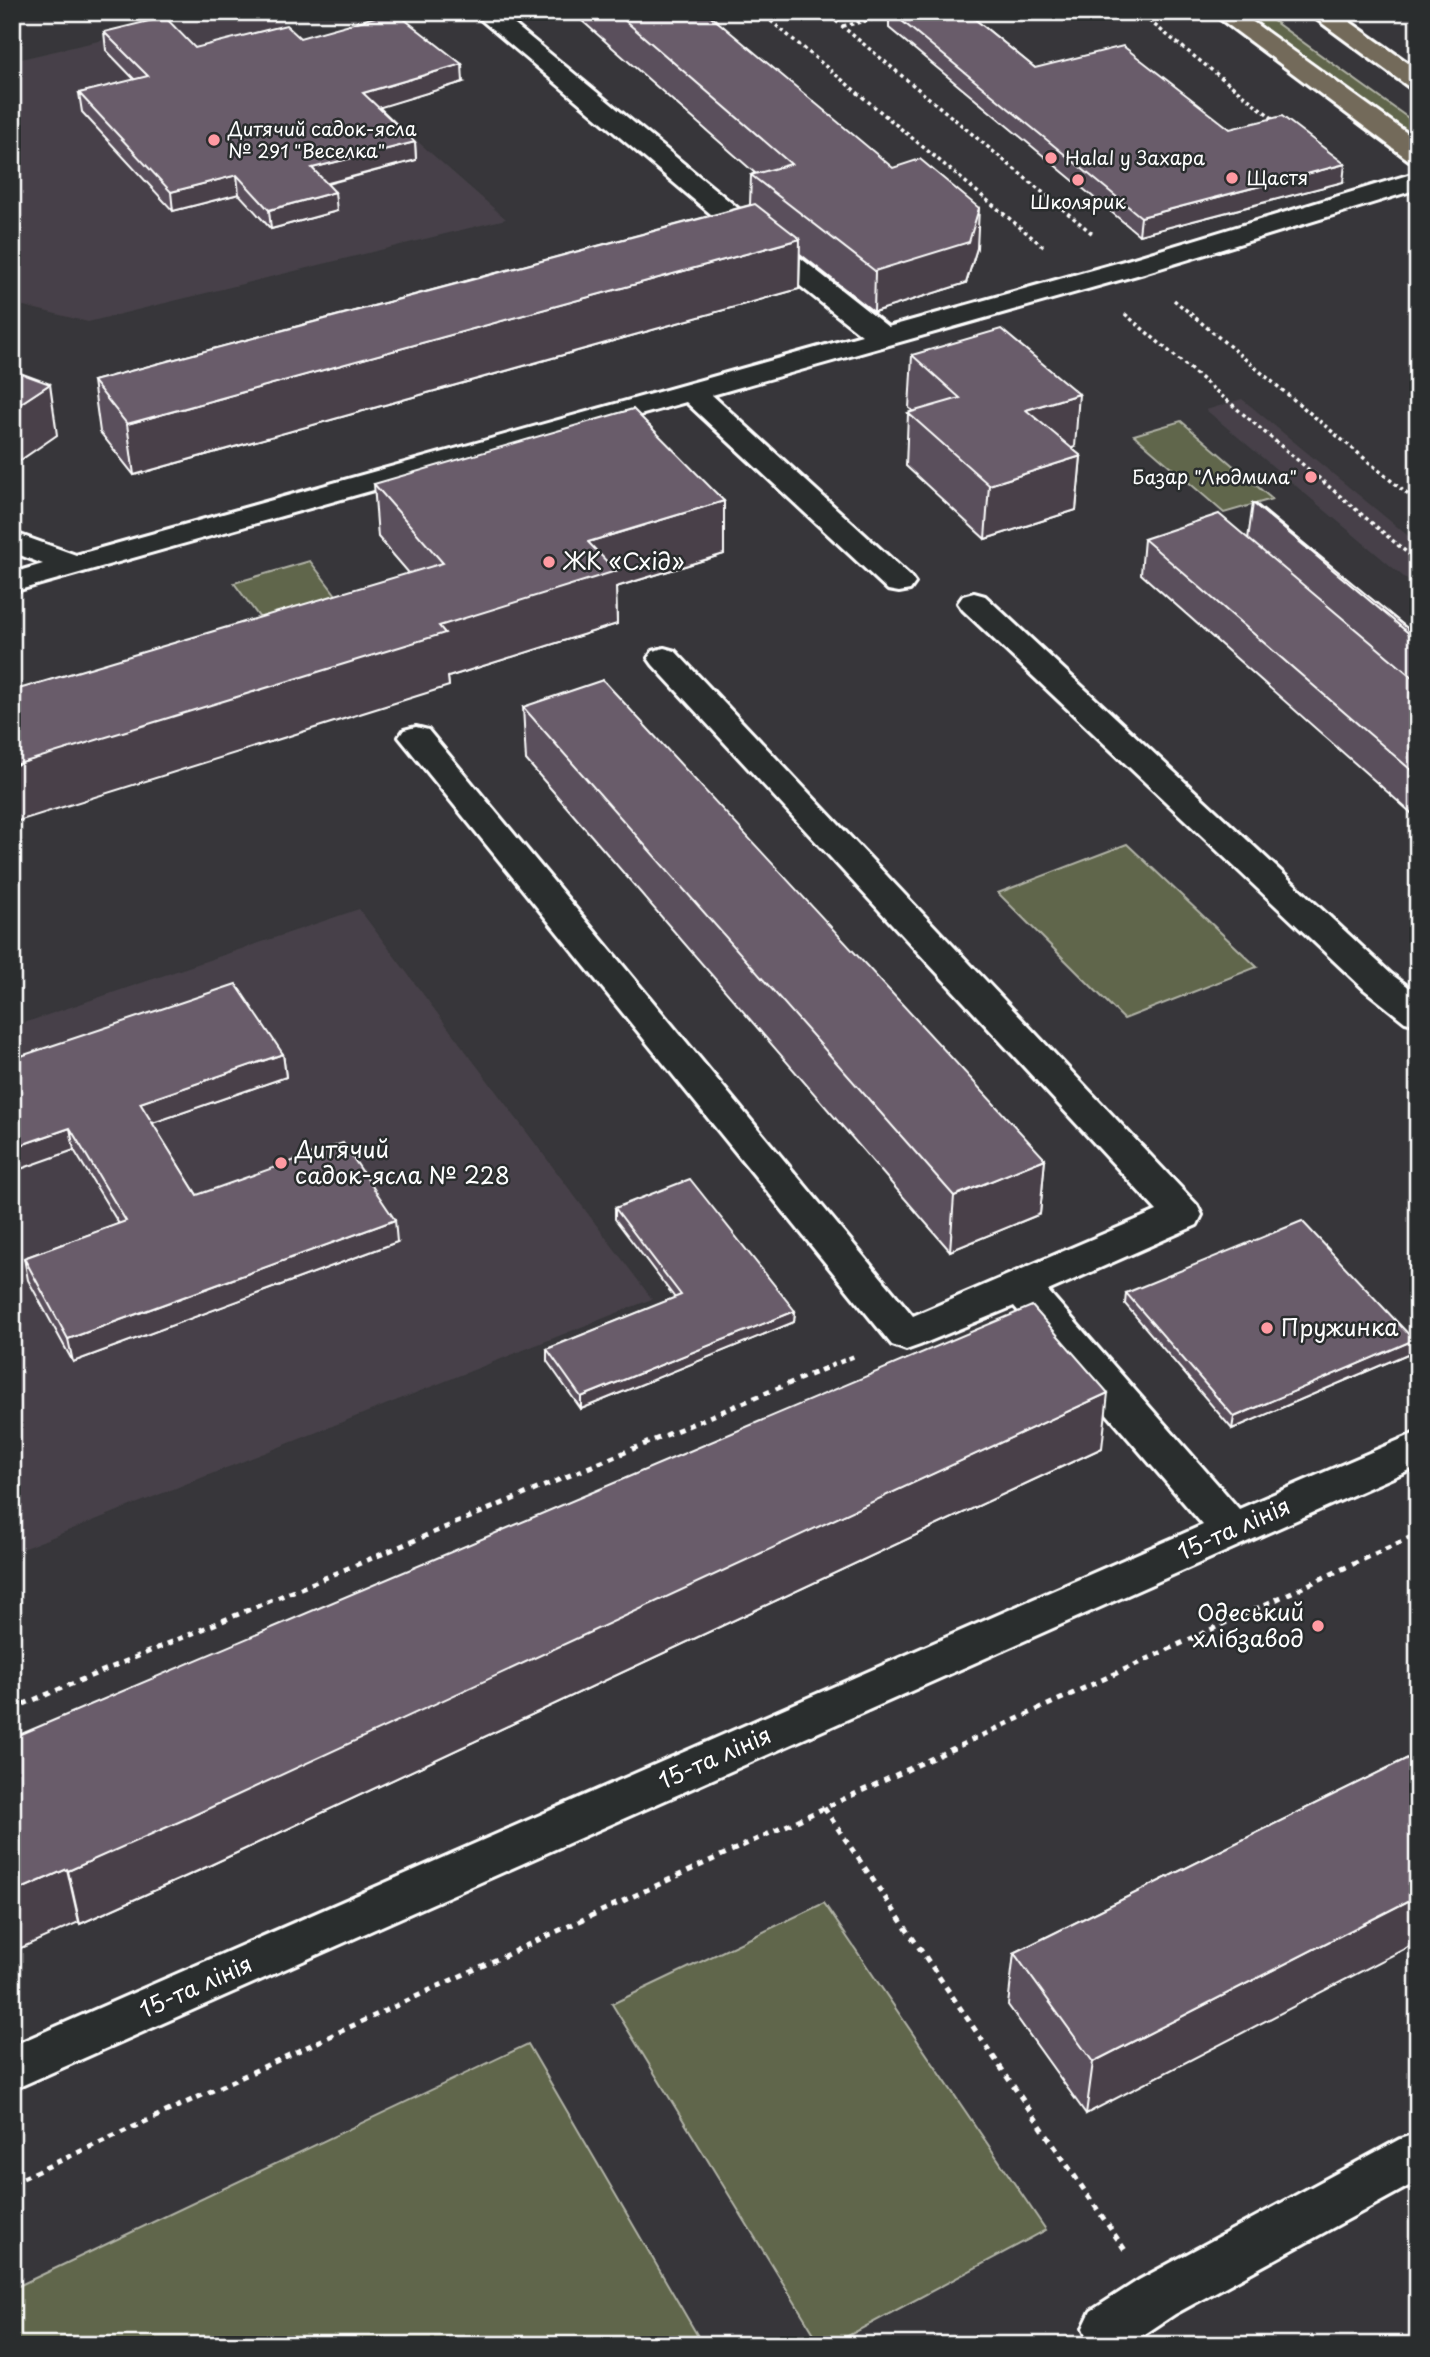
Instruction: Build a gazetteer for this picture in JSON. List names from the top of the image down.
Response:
{
  "streets": {
    "street": ["15-та лінія"]
  },
  "places": [
    "Дитячий садок-ясла № 291 \"Веселка\"",
    "Halal у Захара",
    "Щастя",
    "Школярик",
    "Базар \"Людмила\"",
    "ЖК «Схід»",
    "Дитячий садок-ясла № 228",
    "Пружинка",
    "Одеський хлібзавод"
  ]
}
